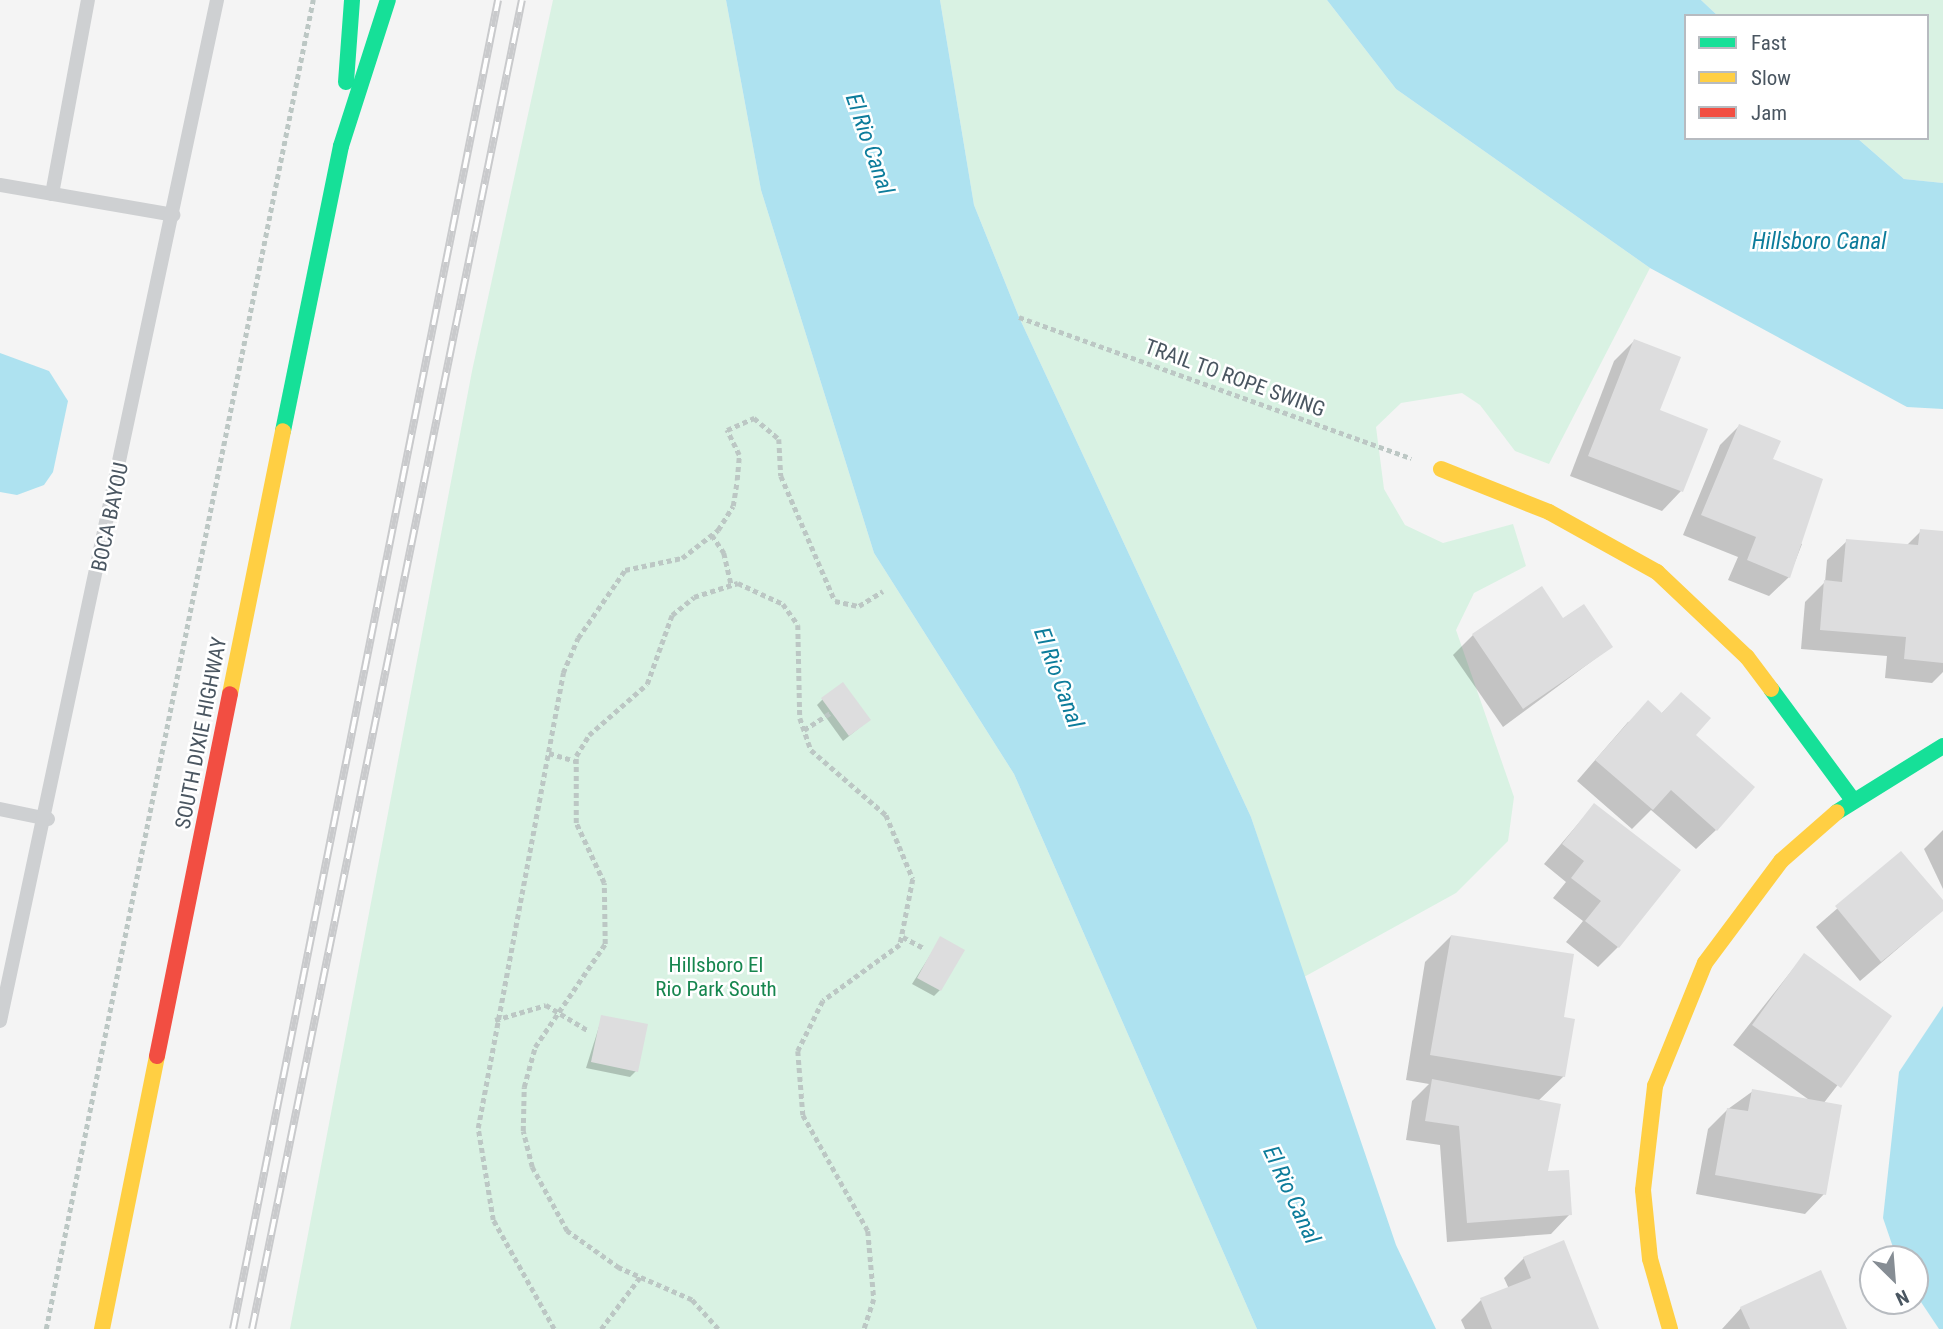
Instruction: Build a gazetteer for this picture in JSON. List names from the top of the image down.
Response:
{
  "streets": {
    "main road": ["SOUTH DIXIE HIGHWAY"],
    "lane": ["BOCA BAYOU"],
    "path": ["TRAIL TO ROPE SWING"]
  },
  "water": ["El Rio Canal", "Hillsboro Canal"],
  "parks": ["Hillsboro El Rio Park South"],
  "legend": ["Fast", "Slow", "Jam"],
  "north": "bottom right"
}
